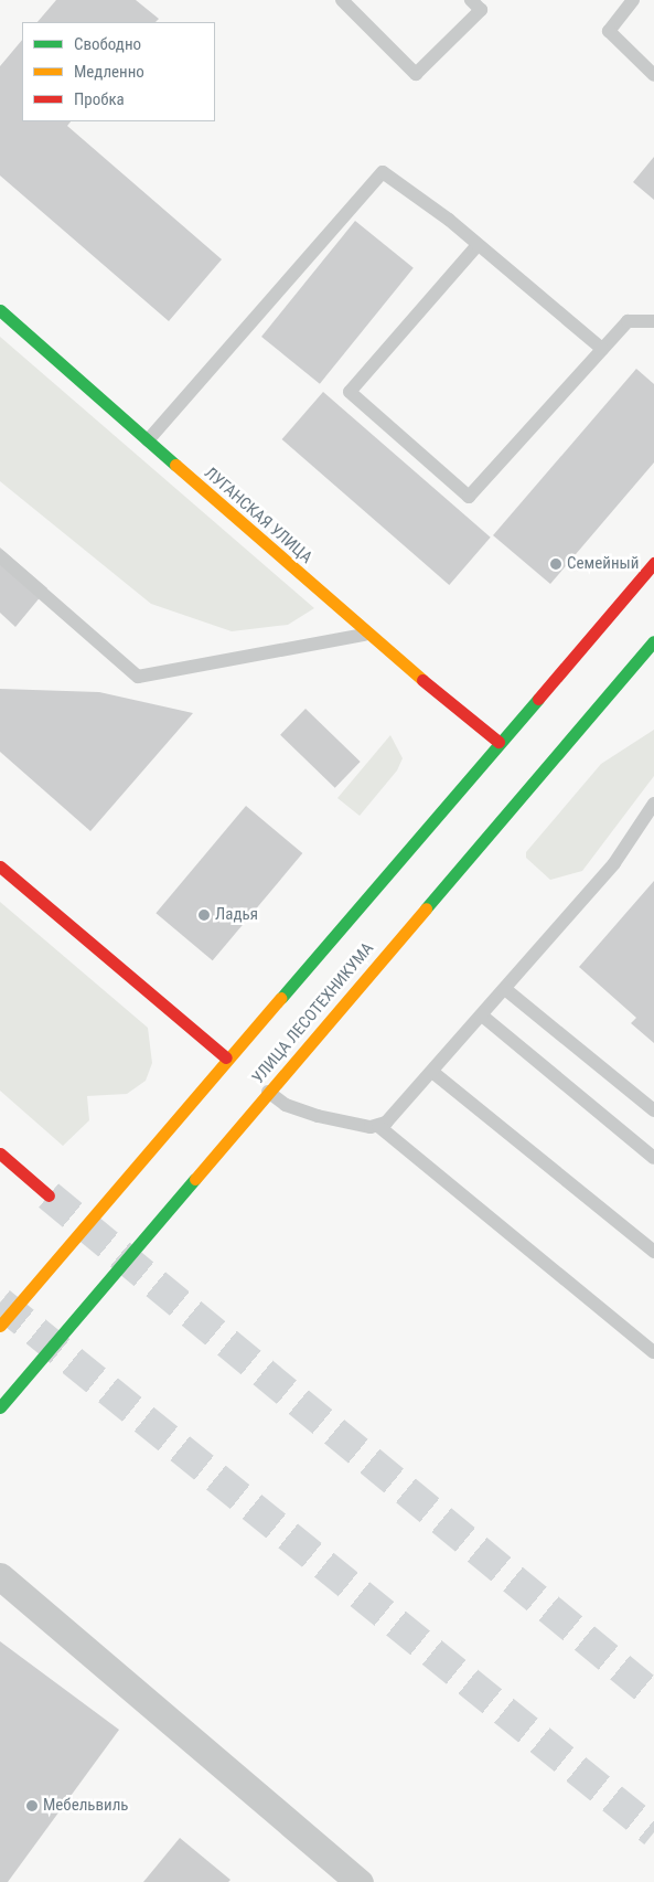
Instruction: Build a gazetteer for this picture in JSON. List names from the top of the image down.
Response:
{
  "streets": {
    "main road": ["ЛУГАНСКАЯ УЛИЦА", "УЛИЦА ЛЕСОТЕХНИКУМА"]
  },
  "places": ["Семейный", "Ладья", "Мебельвиль"],
  "legend": ["Свободно", "Медленно", "Пробка"]
}
